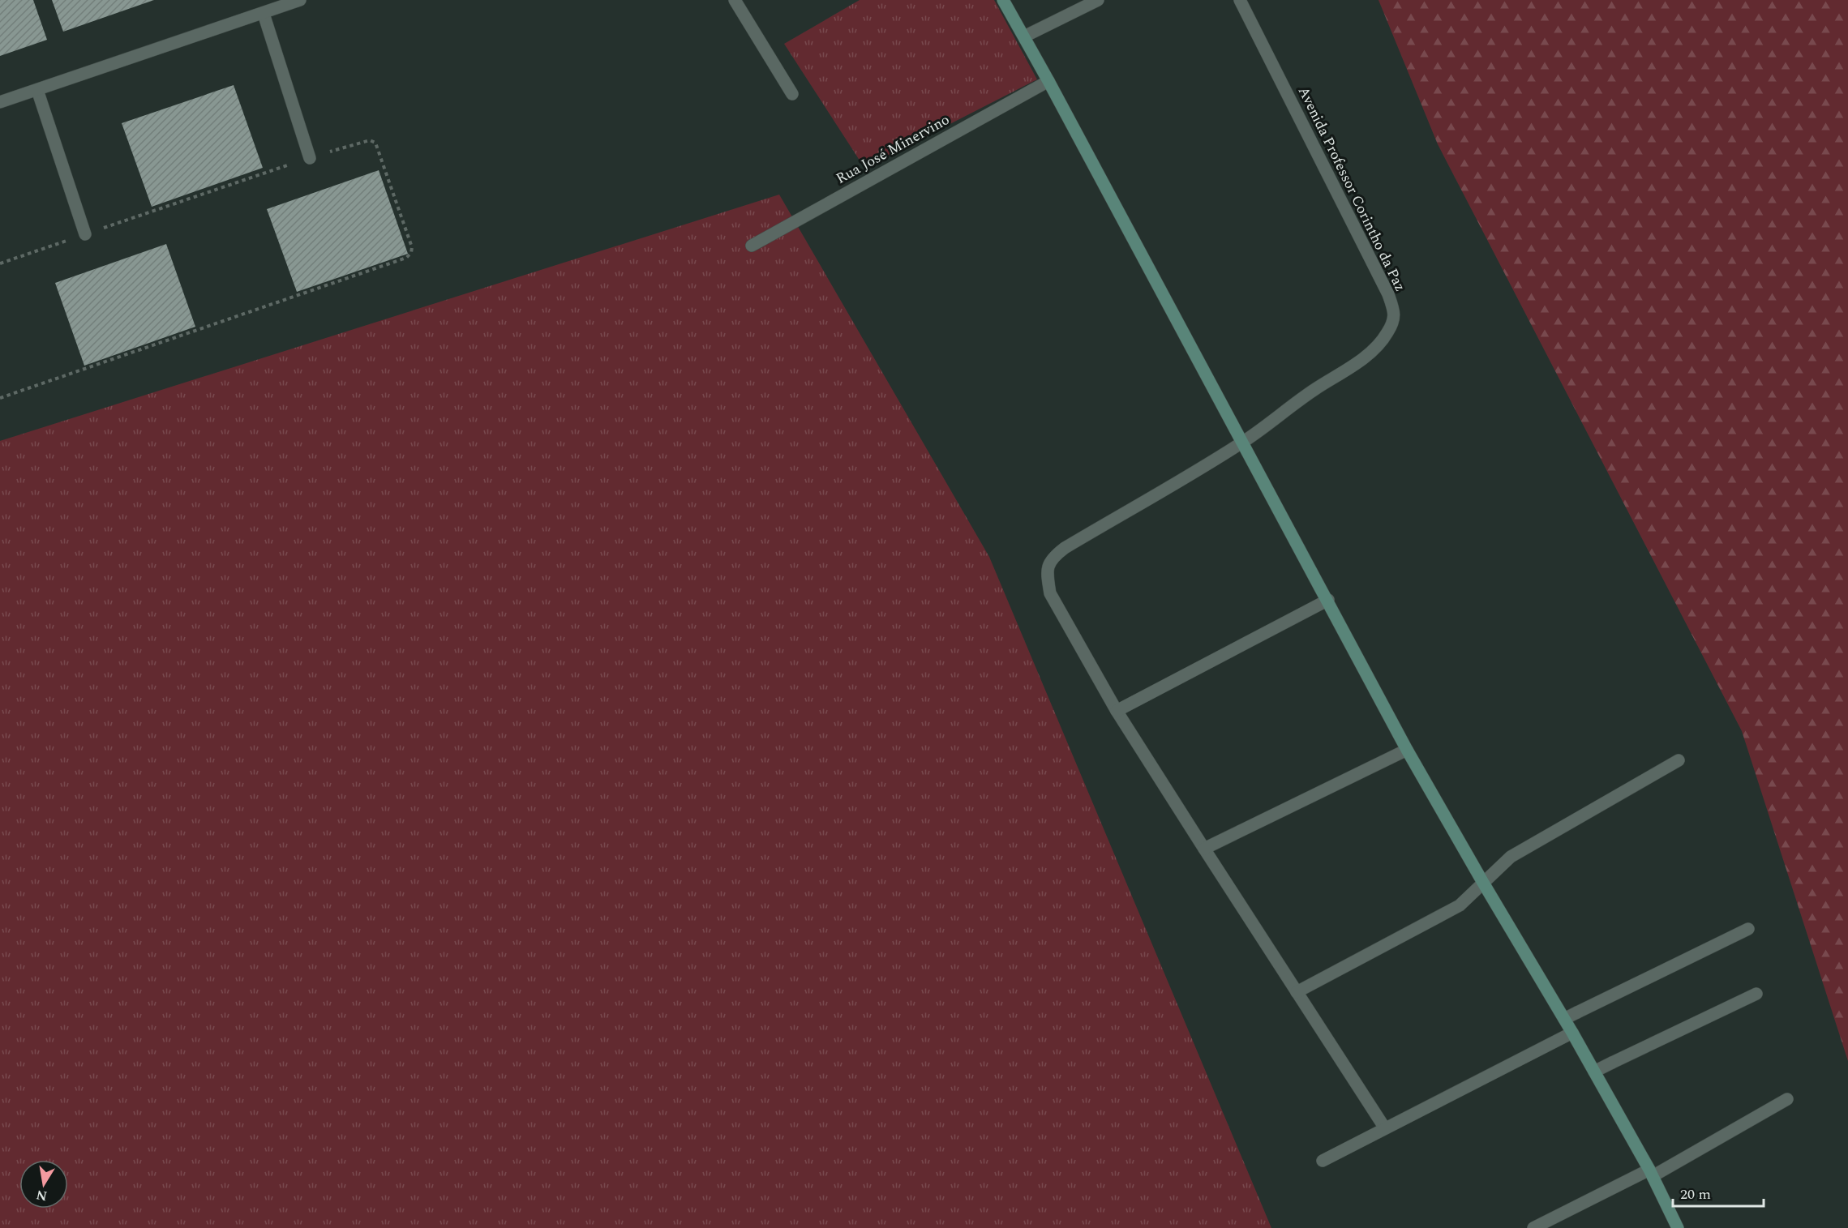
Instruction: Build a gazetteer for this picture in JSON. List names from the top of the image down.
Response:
{
  "streets": {
    "street": ["Rua José Minervino", "Avenida Professor Corintho da Paz"]
  },
  "scale_bar": "20 m",
  "north": "bottom"
}
